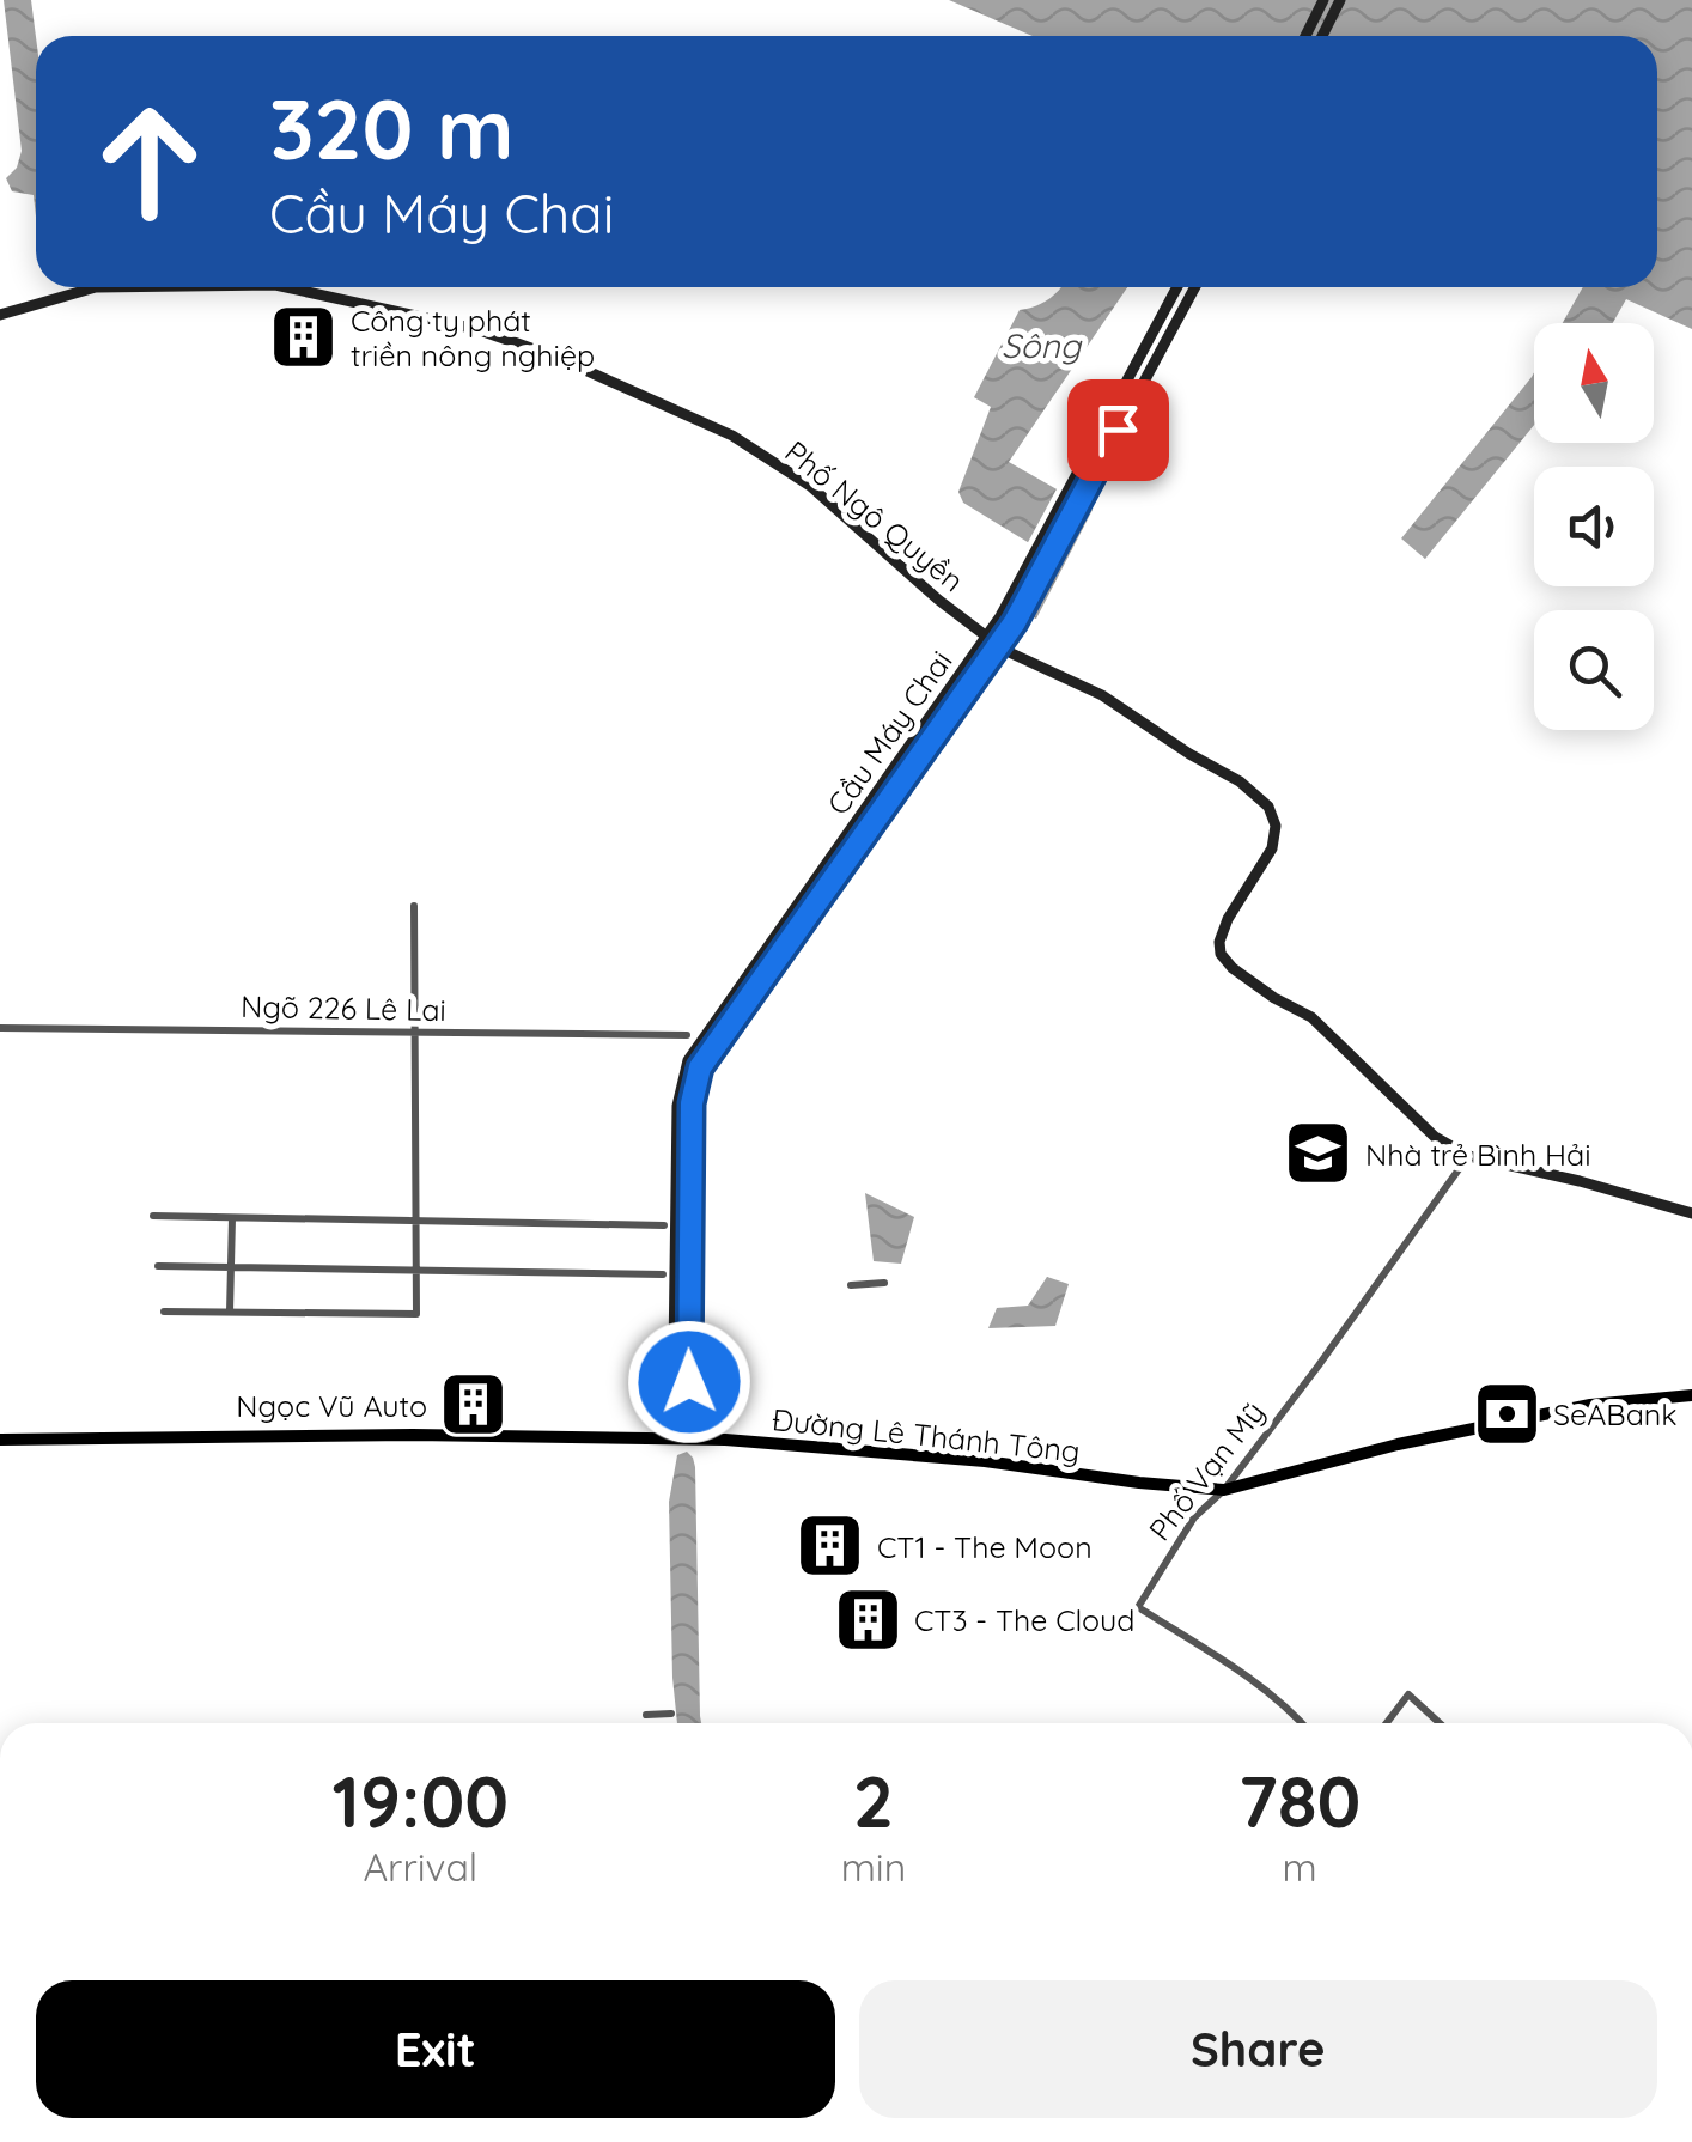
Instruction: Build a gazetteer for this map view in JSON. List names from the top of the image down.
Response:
{
  "streets": {
    "main road": ["Đường Lê Thánh Tông"],
    "street": [
      "Phố Ngô Quyền",
      "Cầu Máy Chai",
      "Ngõ 226 Lê Lai",
      "Phố Vạn Mỹ"
    ]
  },
  "crossings": [
    ["Phố Ngô Quyền", "Phố Vạn Mỹ"],
    ["Cầu Máy Chai", "Đường Lê Thánh Tông"],
    ["Đường Lê Thánh Tông", "Phố Vạn Mỹ"]
  ],
  "water": ["Sông"],
  "places": {
    "building": [
      "Công ty phát triền nông nghiệp",
      "Ngọc Vũ Auto",
      "CT1 - The Moon",
      "CT3 - The Cloud"
    ],
    "school or university": ["Nhà trẻ Bình Hải"],
    "bank": ["SeABank"]
  },
  "north": "top",
  "page": {
    "turn": ["320 m", "Cầu Máy Chai"],
    "eta": [
      "19:00",
      "Arrival",
      "2",
      "min",
      "780",
      "m"
    ],
    "buttons": ["Exit", "Share"]
  }
}
